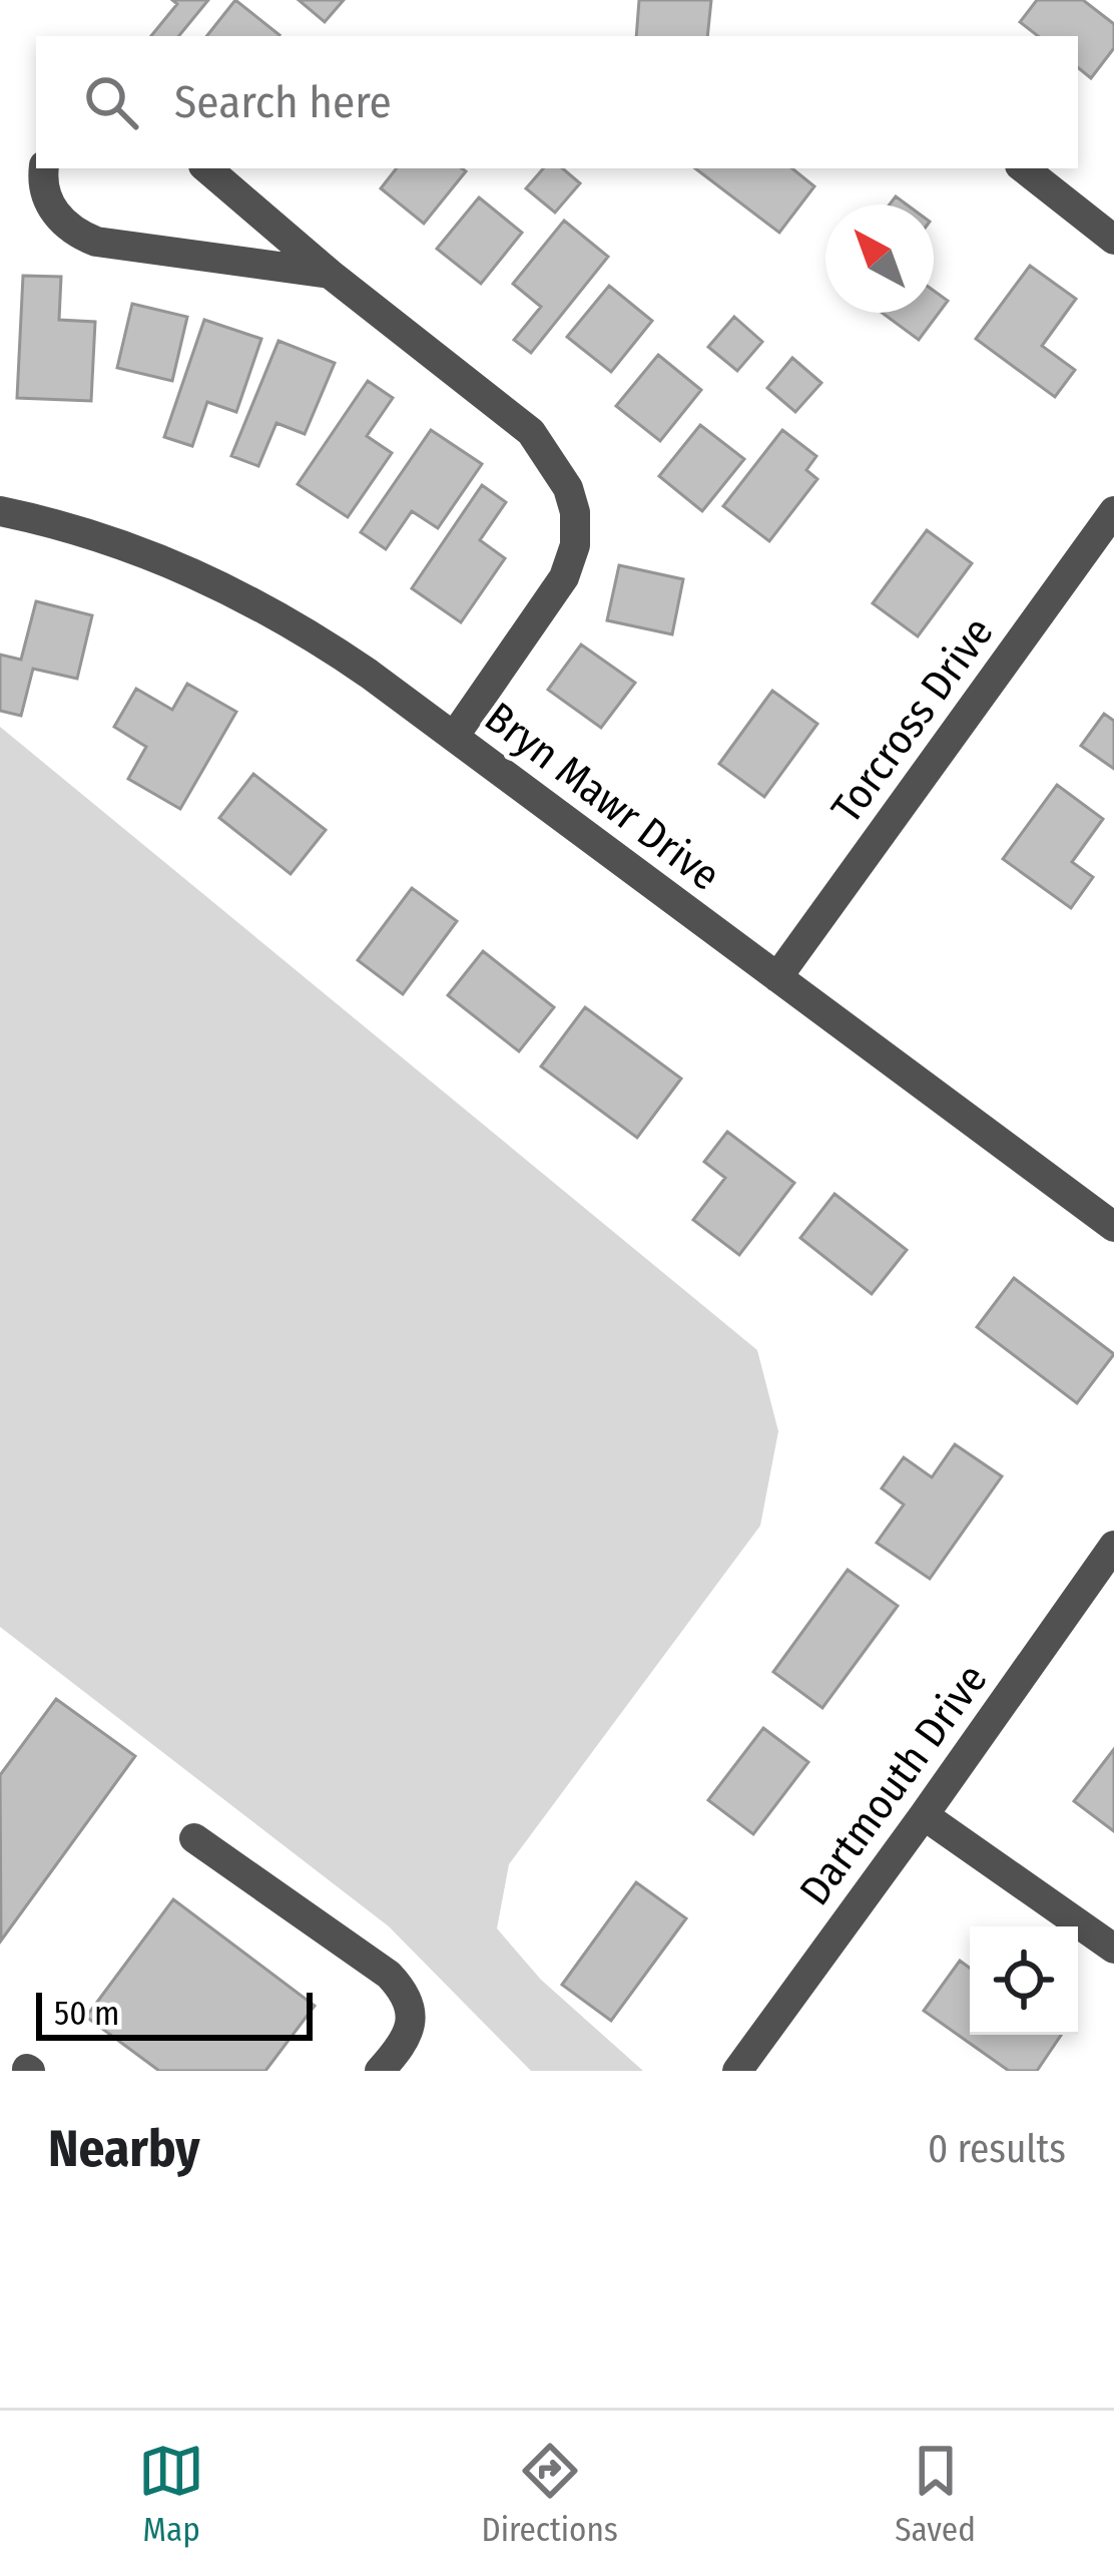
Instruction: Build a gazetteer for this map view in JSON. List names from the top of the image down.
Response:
{
  "streets": {
    "street": ["Torcross Drive", "Bryn Mawr Drive", "Dartmouth Drive"]
  },
  "crossings": [
    ["Torcross Drive", "Bryn Mawr Drive"]
  ],
  "scale_bar": "50 m",
  "north": "top left",
  "page": {
    "search": "Search here",
    "scale": "50 m",
    "heading": ["Nearby", "0 results"],
    "nav": ["Map", "Directions", "Saved"]
  }
}
